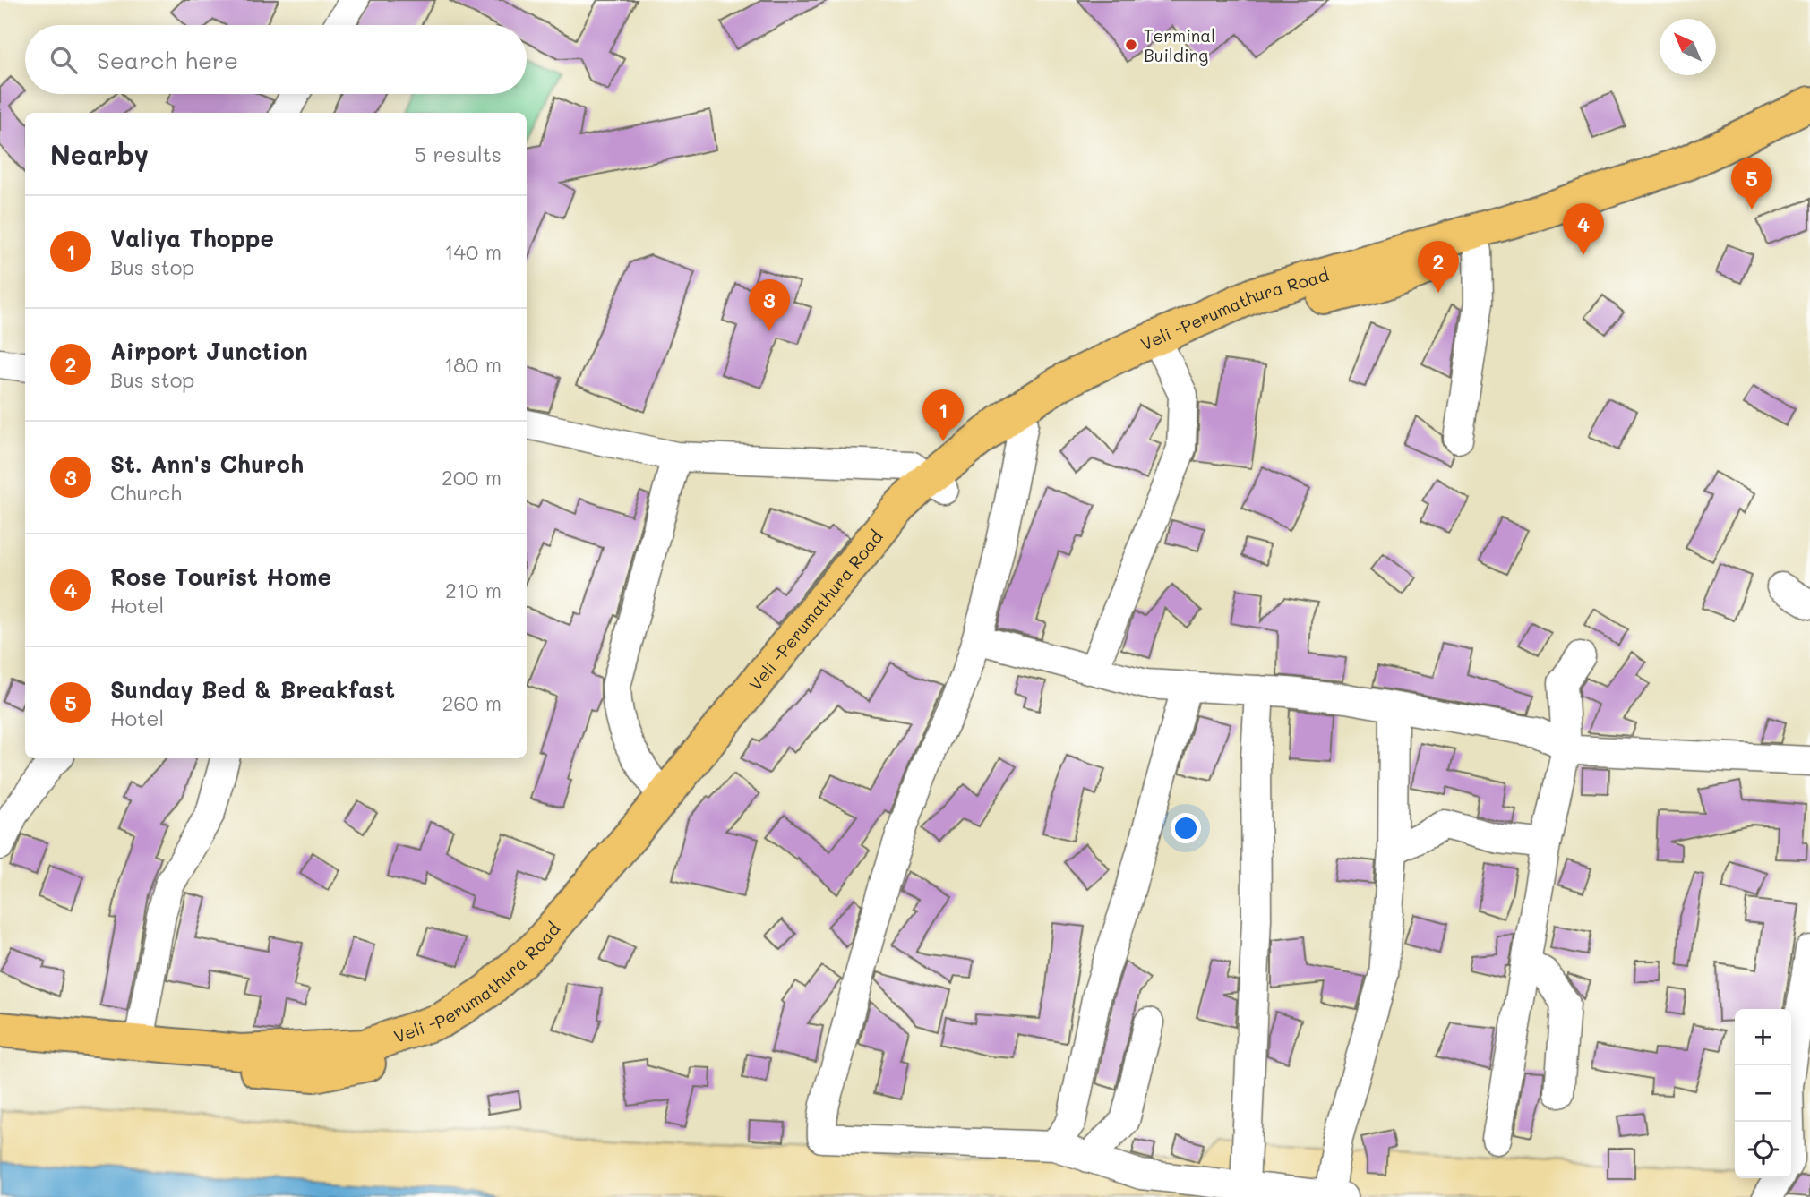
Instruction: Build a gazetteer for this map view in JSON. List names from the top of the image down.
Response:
{
  "streets": {
    "main road": ["Veli -Perumathura Road"]
  },
  "places": ["Terminal Building"],
  "north": "top left",
  "page": {
    "search": "Search here",
    "heading": ["Nearby", "5 results"],
    "pins": [
      "5",
      "4",
      "2",
      "3",
      "1"
    ],
    "list": [
      {
        "mark": "1",
        "name": "Valiya Thoppe",
        "note": "Bus stop",
        "value": "140 m"
      },
      {
        "mark": "2",
        "name": "Airport Junction",
        "note": "Bus stop",
        "value": "180 m"
      },
      {
        "mark": "3",
        "name": "St. Ann's Church",
        "note": "Church",
        "value": "200 m"
      },
      {
        "mark": "4",
        "name": "Rose Tourist Home",
        "note": "Hotel",
        "value": "210 m"
      },
      {
        "mark": "5",
        "name": "Sunday Bed & Breakfast",
        "note": "Hotel",
        "value": "260 m"
      }
    ],
    "map_buttons": ["+", "−"]
  }
}
